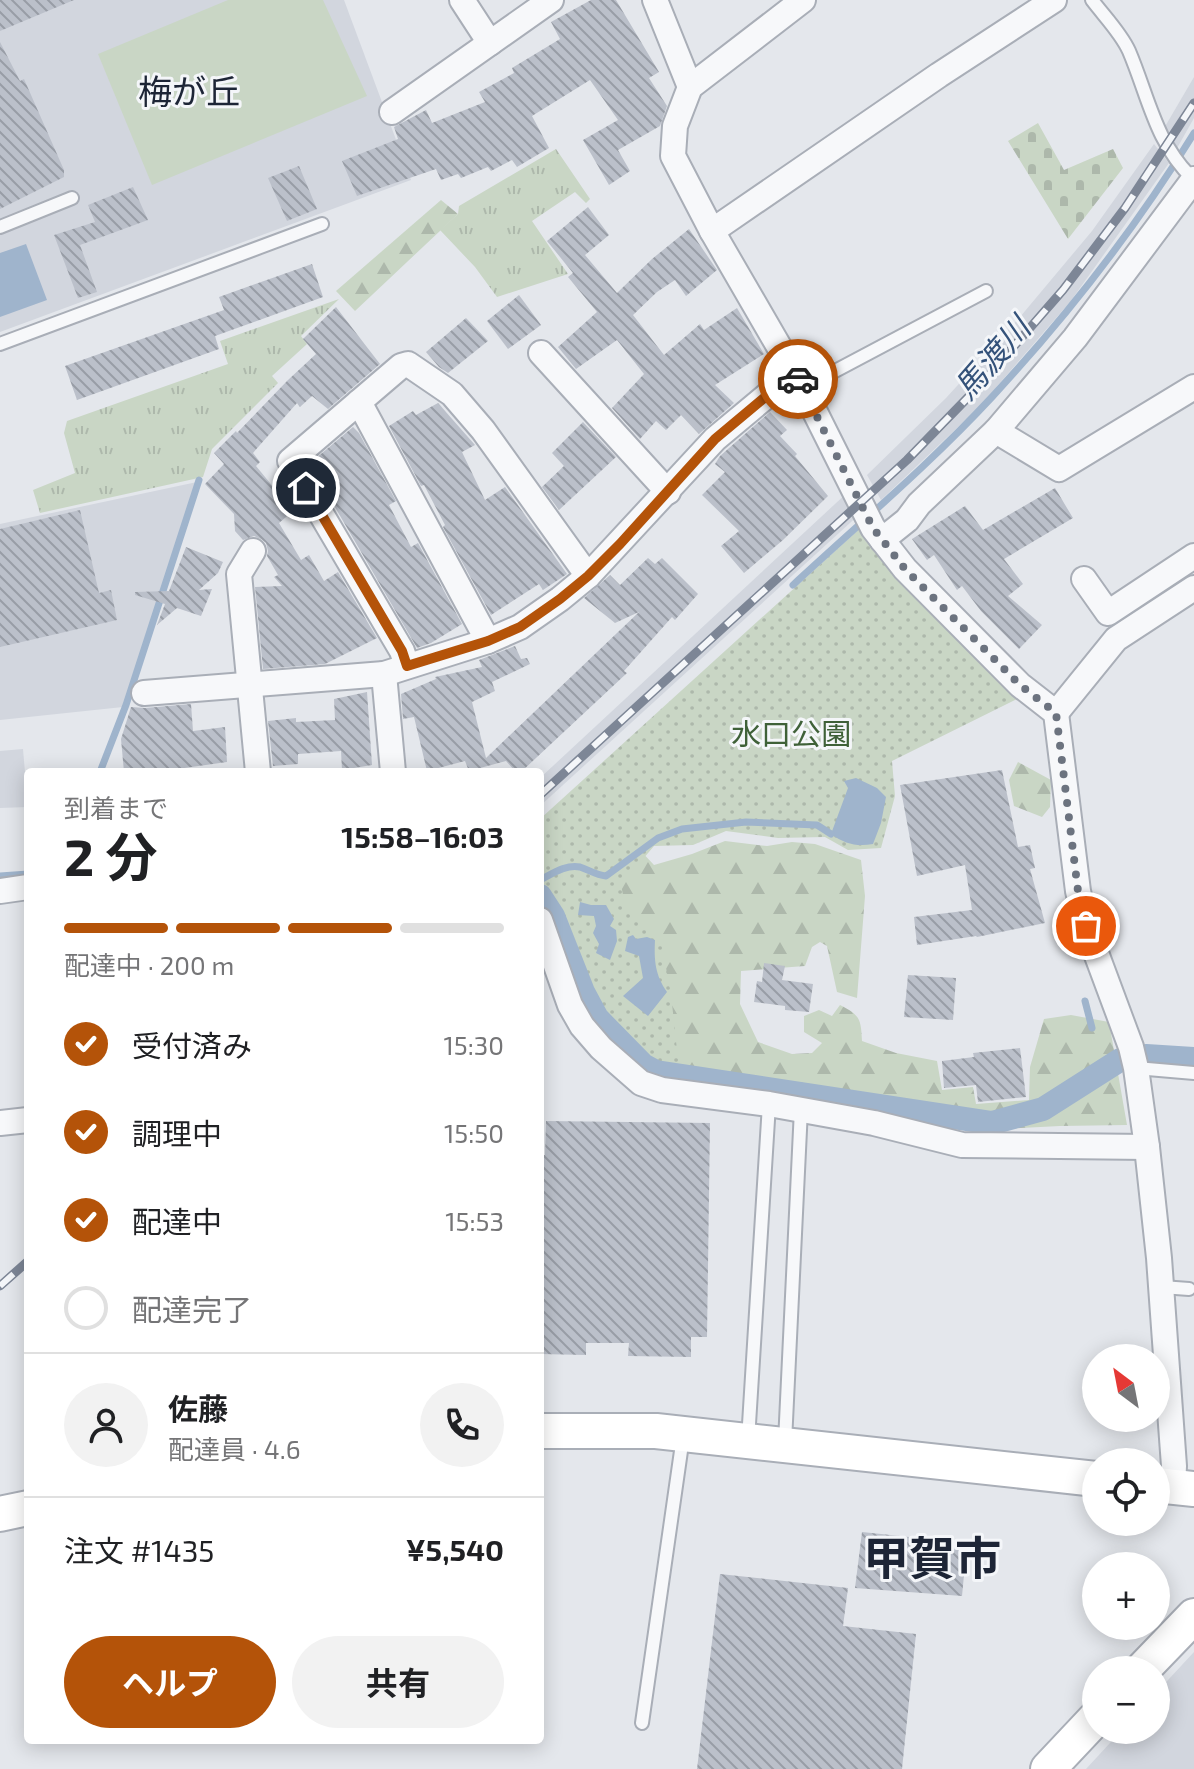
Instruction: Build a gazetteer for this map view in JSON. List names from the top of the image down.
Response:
{
  "districts": ["梅が丘", "甲賀市"],
  "water": ["馬渡川"],
  "parks": ["水口公園"],
  "north": "top left",
  "page": {
    "heading": ["2 分", "到着まで", "15:58–16:03"],
    "panel": [
      "佐藤",
      "配達員 · 4.6",
      "注文 #1435",
      "¥5,540"
    ],
    "bar": "配達中 · 200 m",
    "list": [
      ["受付済み", "15:30"],
      ["調理中", "15:50"],
      ["配達中", "15:53"],
      "配達完了"
    ],
    "map_buttons": ["+", "−"],
    "buttons": ["ヘルプ", "共有"]
  }
}
